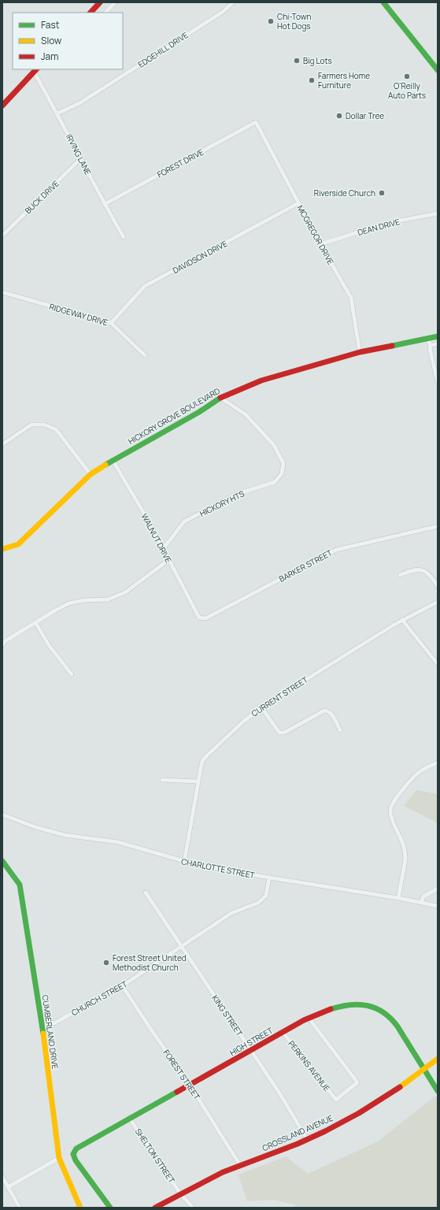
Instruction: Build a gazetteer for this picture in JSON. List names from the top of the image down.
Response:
{
  "streets": {
    "main road": [
      "HICKORY GROVE BOULEVARD",
      "CUMBERLAND DRIVE",
      "HIGH STREET",
      "CROSSLAND AVENUE"
    ],
    "street": [
      "EDGEHILL DRIVE",
      "IRVING LANE",
      "FOREST DRIVE",
      "BUCK DRIVE",
      "DEAN DRIVE",
      "MCGREGOR DRIVE",
      "DAVIDSON DRIVE",
      "RIDGEWAY DRIVE",
      "HICKORY HTS",
      "WALNUT DRIVE",
      "BARKER STREET",
      "CURRENT STREET",
      "CHARLOTTE STREET",
      "CHURCH STREET",
      "KING STREET",
      "PERKINS AVENUE",
      "FOREST STREET",
      "SHELTON STREET"
    ]
  },
  "crossings": [
    ["EDGEHILL DRIVE", "IRVING LANE"],
    ["IRVING LANE", "FOREST DRIVE"],
    ["IRVING LANE", "BUCK DRIVE"],
    ["FOREST DRIVE", "MCGREGOR DRIVE"],
    ["DEAN DRIVE", "MCGREGOR DRIVE"],
    ["MCGREGOR DRIVE", "DAVIDSON DRIVE"],
    ["MCGREGOR DRIVE", "HICKORY GROVE BOULEVARD"],
    ["DAVIDSON DRIVE", "RIDGEWAY DRIVE"],
    ["HICKORY GROVE BOULEVARD", "HICKORY HTS"],
    ["HICKORY GROVE BOULEVARD", "WALNUT DRIVE"],
    ["HICKORY HTS", "WALNUT DRIVE"],
    ["WALNUT DRIVE", "BARKER STREET"],
    ["CURRENT STREET", "CHARLOTTE STREET"],
    ["CHARLOTTE STREET", "CHURCH STREET"],
    ["CHURCH STREET", "KING STREET"],
    ["CHURCH STREET", "CUMBERLAND DRIVE"],
    ["CHURCH STREET", "FOREST STREET"],
    ["KING STREET", "HIGH STREET"],
    ["KING STREET", "CROSSLAND AVENUE"],
    ["HIGH STREET", "PERKINS AVENUE"],
    ["HIGH STREET", "FOREST STREET"],
    ["HIGH STREET", "CROSSLAND AVENUE"],
    ["HIGH STREET", "SHELTON STREET"],
    ["FOREST STREET", "CROSSLAND AVENUE"],
    ["CROSSLAND AVENUE", "SHELTON STREET"]
  ],
  "places": [
    "Chi-Town Hot Dogs",
    "Big Lots",
    "O'Reilly Auto Parts",
    "Farmers Home Furniture",
    "Dollar Tree",
    "Riverside Church",
    "Forest Street United Methodist Church"
  ],
  "legend": ["Fast", "Slow", "Jam"]
}
